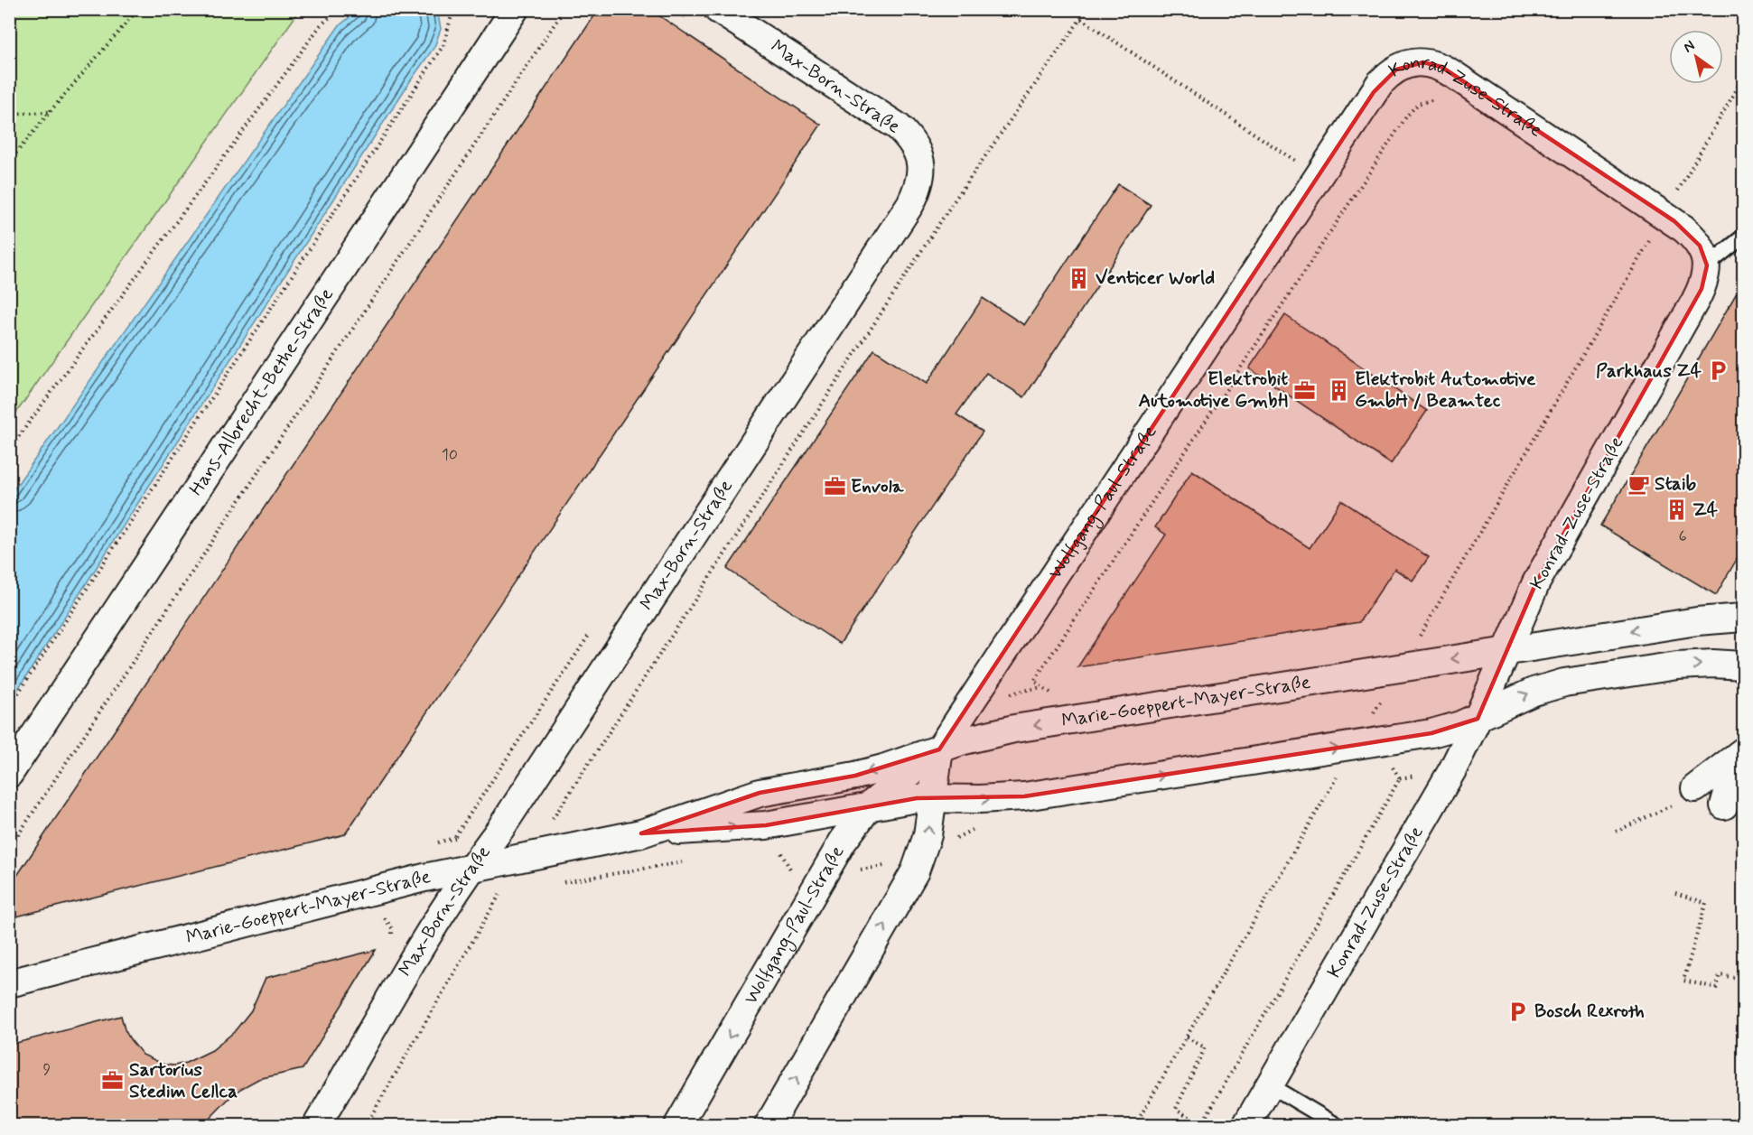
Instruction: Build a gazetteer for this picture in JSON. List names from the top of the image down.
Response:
{
  "streets": {
    "street": [
      "Max-Born-Straße",
      "Konrad-Zuse-Straße",
      "Hans-Albrecht-Bethe-Straße",
      "Wolfgang-Paul-Straße",
      "Marie-Goeppert-Mayer-Straße"
    ]
  },
  "crossings": [
    ["Max-Born-Straße", "Marie-Goeppert-Mayer-Straße"],
    ["Konrad-Zuse-Straße", "Wolfgang-Paul-Straße"],
    ["Konrad-Zuse-Straße", "Marie-Goeppert-Mayer-Straße"],
    ["Wolfgang-Paul-Straße", "Marie-Goeppert-Mayer-Straße"]
  ],
  "places": {
    "building": ["Venticer World", "Elektrobit Automotive GmbH / Beamtec", "Z4"],
    "parking": ["Parkhaus Z4", "Bosch Rexroth"],
    "office": ["Elektrobit Automotive GmbH", "Envola", "Sartorius Stedim Cellca"],
    "cafe": ["Staib"]
  },
  "house_numbers": ["10", "6", "9"],
  "north": "top left"
}
